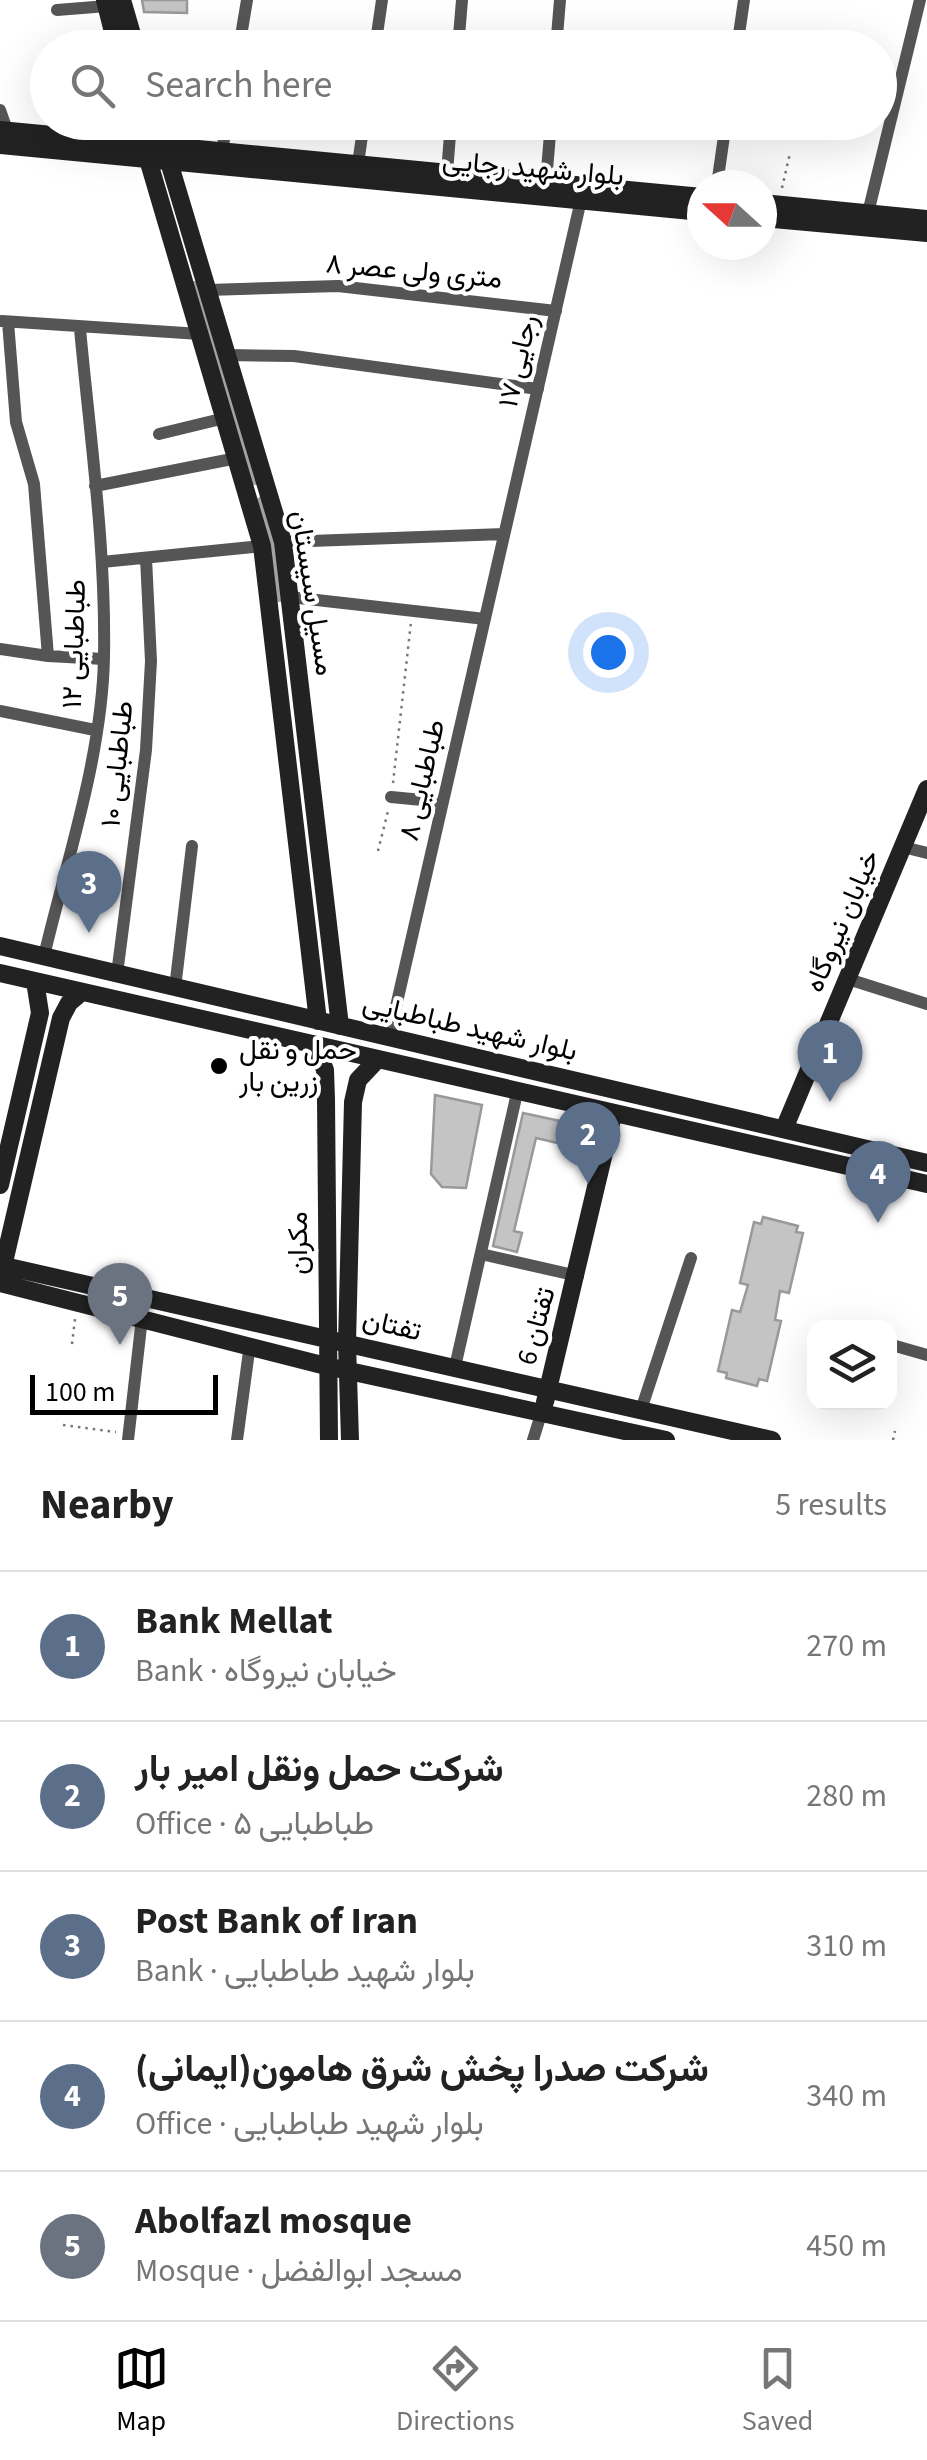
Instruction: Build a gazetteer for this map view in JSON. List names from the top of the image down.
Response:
{
  "streets": {
    "street": [
      "بلوار شهید رجایی",
      "۸ متری ولی عصر",
      "رجایی ۱۷",
      "مسیل سیستان",
      "طباطبایی ۱۲",
      "طباطبایی ۱۰",
      "طباطبایی ۸",
      "خیابان نیروگاه",
      "بلوار شهید طباطبایی",
      "مکران",
      "تفتان",
      "تفتان 6"
    ]
  },
  "crossings": [
    ["بلوار شهید رجایی", "رجایی ۱۷"],
    ["بلوار شهید رجایی", "مسیل سیستان"],
    ["۸ متری ولی عصر", "رجایی ۱۷"],
    ["۸ متری ولی عصر", "مسیل سیستان"],
    ["رجایی ۱۷", "طباطبایی ۸"],
    ["مسیل سیستان", "بلوار شهید طباطبایی"],
    ["طباطبایی ۱۲", "بلوار شهید طباطبایی"],
    ["طباطبایی ۱۰", "بلوار شهید طباطبایی"],
    ["طباطبایی ۸", "بلوار شهید طباطبایی"],
    ["خیابان نیروگاه", "بلوار شهید طباطبایی"],
    ["بلوار شهید طباطبایی", "مکران"],
    ["بلوار شهید طباطبایی", "تفتان 6"],
    ["مکران", "تفتان"],
    ["تفتان", "تفتان 6"]
  ],
  "places": ["حمل و نقل زرین بار"],
  "scale_bar": "100 m",
  "north": "left",
  "page": {
    "search": "Search here",
    "pins": [
      "3",
      "1",
      "2",
      "4",
      "5"
    ],
    "scale": "100 m",
    "heading": ["Nearby", "5 results"],
    "list": [
      {
        "mark": "1",
        "name": "Bank Mellat",
        "note": "Bank · خیابان نیروگاه",
        "value": "270 m"
      },
      {
        "mark": "2",
        "name": "شرکت حمل ونقل امیر بار",
        "note": "Office · طباطبایی ۵",
        "value": "280 m"
      },
      {
        "mark": "3",
        "name": "Post Bank of Iran",
        "note": "Bank · بلوار شهید طباطبایی",
        "value": "310 m"
      },
      {
        "mark": "4",
        "name": "شرکت صدرا پخش شرق هامون(ایمانی)",
        "note": "Office · بلوار شهید طباطبایی",
        "value": "340 m"
      },
      {
        "mark": "5",
        "name": "Abolfazl mosque",
        "note": "Mosque · مسجد ابوالفضل",
        "value": "450 m"
      }
    ],
    "nav": ["Map", "Directions", "Saved"]
  }
}
